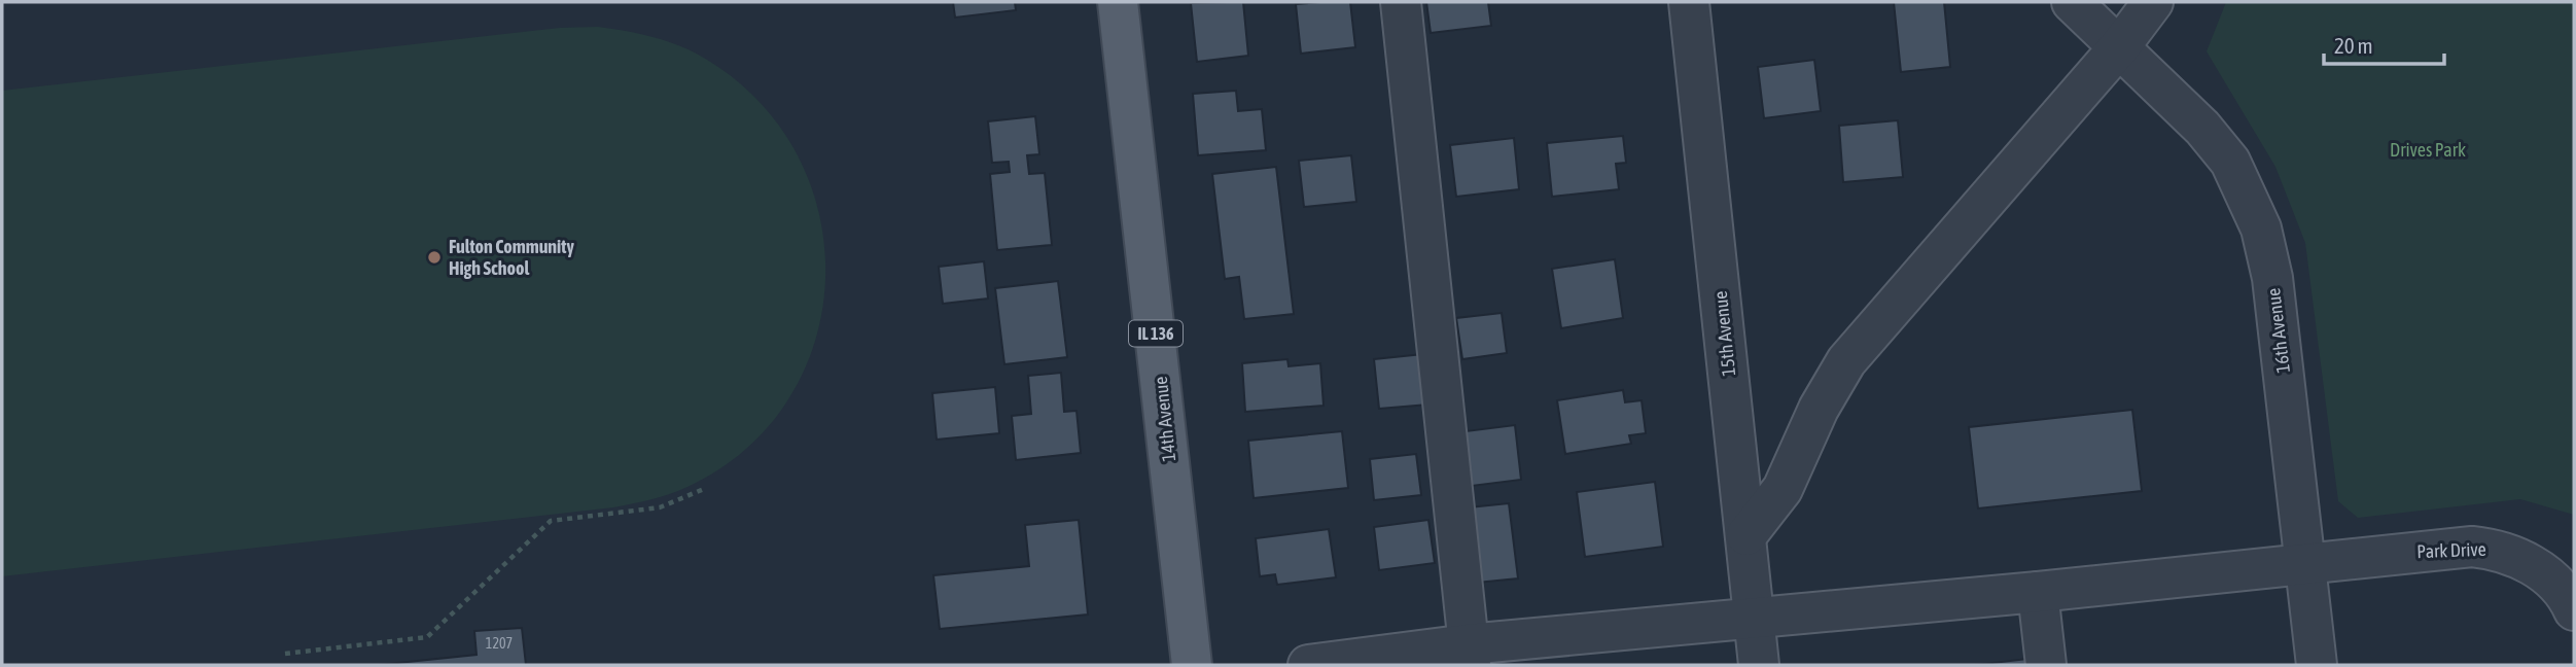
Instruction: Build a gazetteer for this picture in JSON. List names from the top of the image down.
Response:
{
  "streets": {
    "main road": ["IL 136", "14th Avenue"],
    "street": ["16th Avenue", "15th Avenue", "Park Drive"]
  },
  "crossings": [
    ["16th Avenue", "Park Drive"],
    ["15th Avenue", "Park Drive"]
  ],
  "parks": ["Drives Park"],
  "places": ["Fulton Community High School"],
  "house_numbers": ["1207"],
  "scale_bar": "20 m"
}
